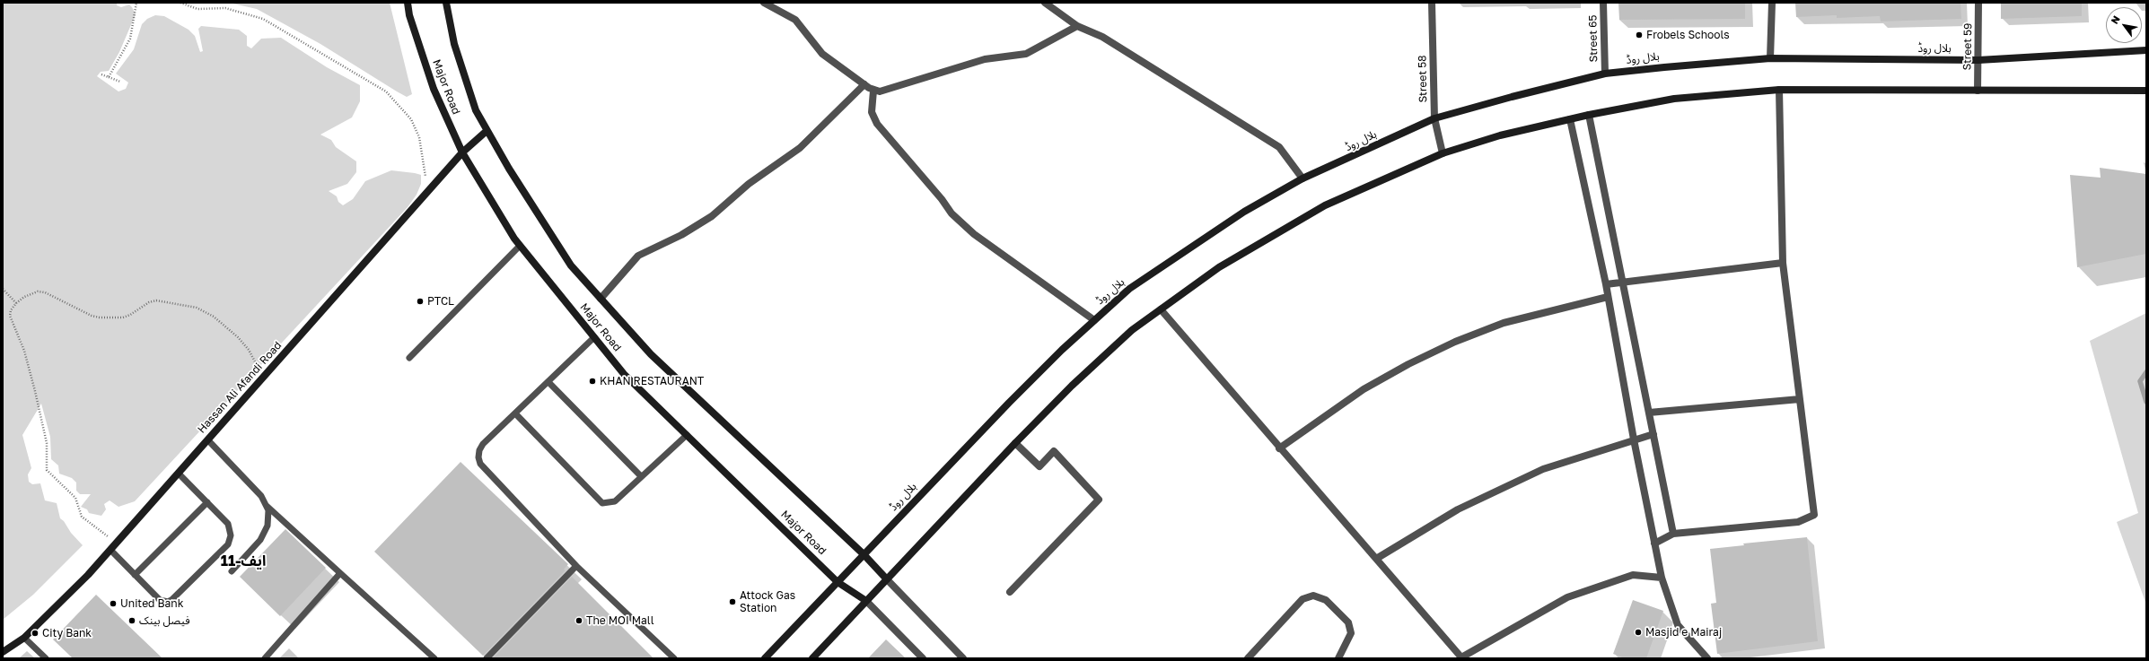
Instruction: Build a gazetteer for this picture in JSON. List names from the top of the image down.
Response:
{
  "streets": {
    "street": [
      "Street 65",
      "Street 59",
      "ہلال روڈ",
      "Street 58",
      "Major Road",
      "Hassan Ali Afandi Road"
    ]
  },
  "crossings": [
    ["Street 65", "ہلال روڈ"],
    ["Street 59", "ہلال روڈ"],
    ["ہلال روڈ", "Street 58"],
    ["ہلال روڈ", "Major Road"],
    ["Major Road", "Hassan Ali Afandi Road"]
  ],
  "districts": ["ایف-11"],
  "places": [
    "Frobels Schools",
    "PTCL",
    "KHAN RESTAURANT",
    "Attock Gas Station",
    "United Bank",
    "فیصل بینک",
    "The MOI Mall",
    "Masjid e Mairaj",
    "City Bank"
  ],
  "north": "top left"
}
